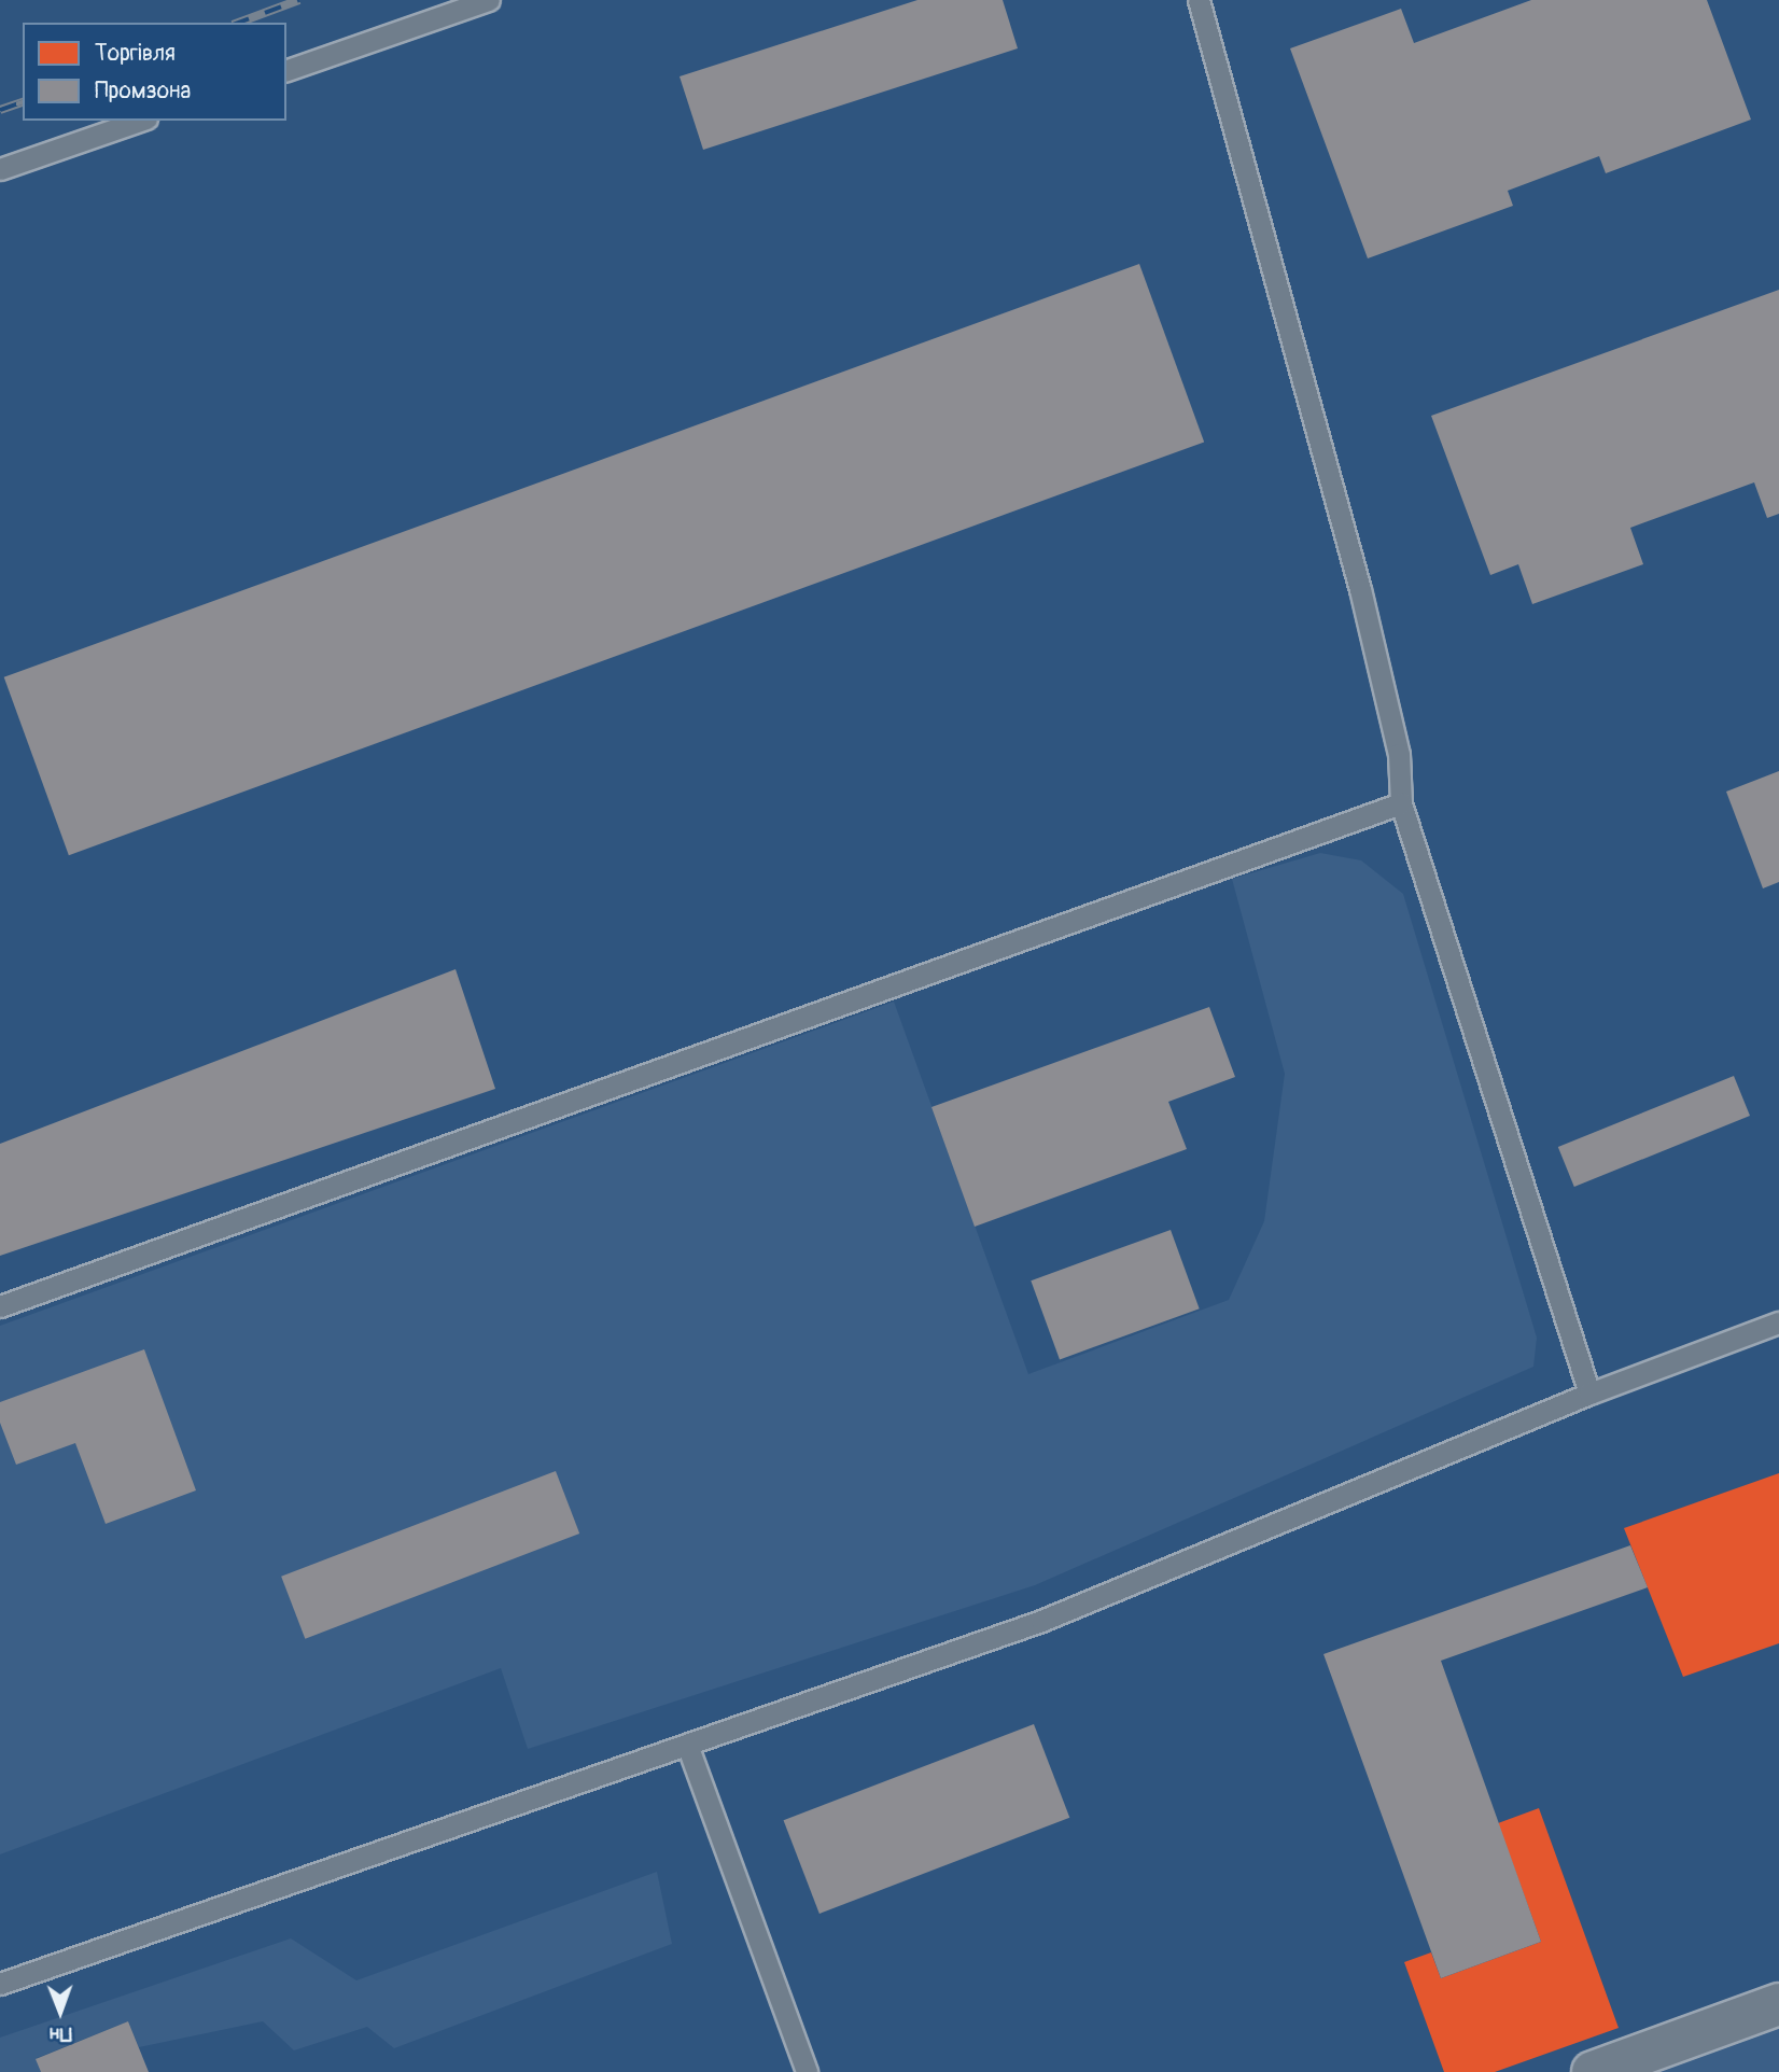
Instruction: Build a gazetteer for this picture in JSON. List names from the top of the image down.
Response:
{
  "legend": ["Торгівля", "Промзона"],
  "north": "bottom"
}
